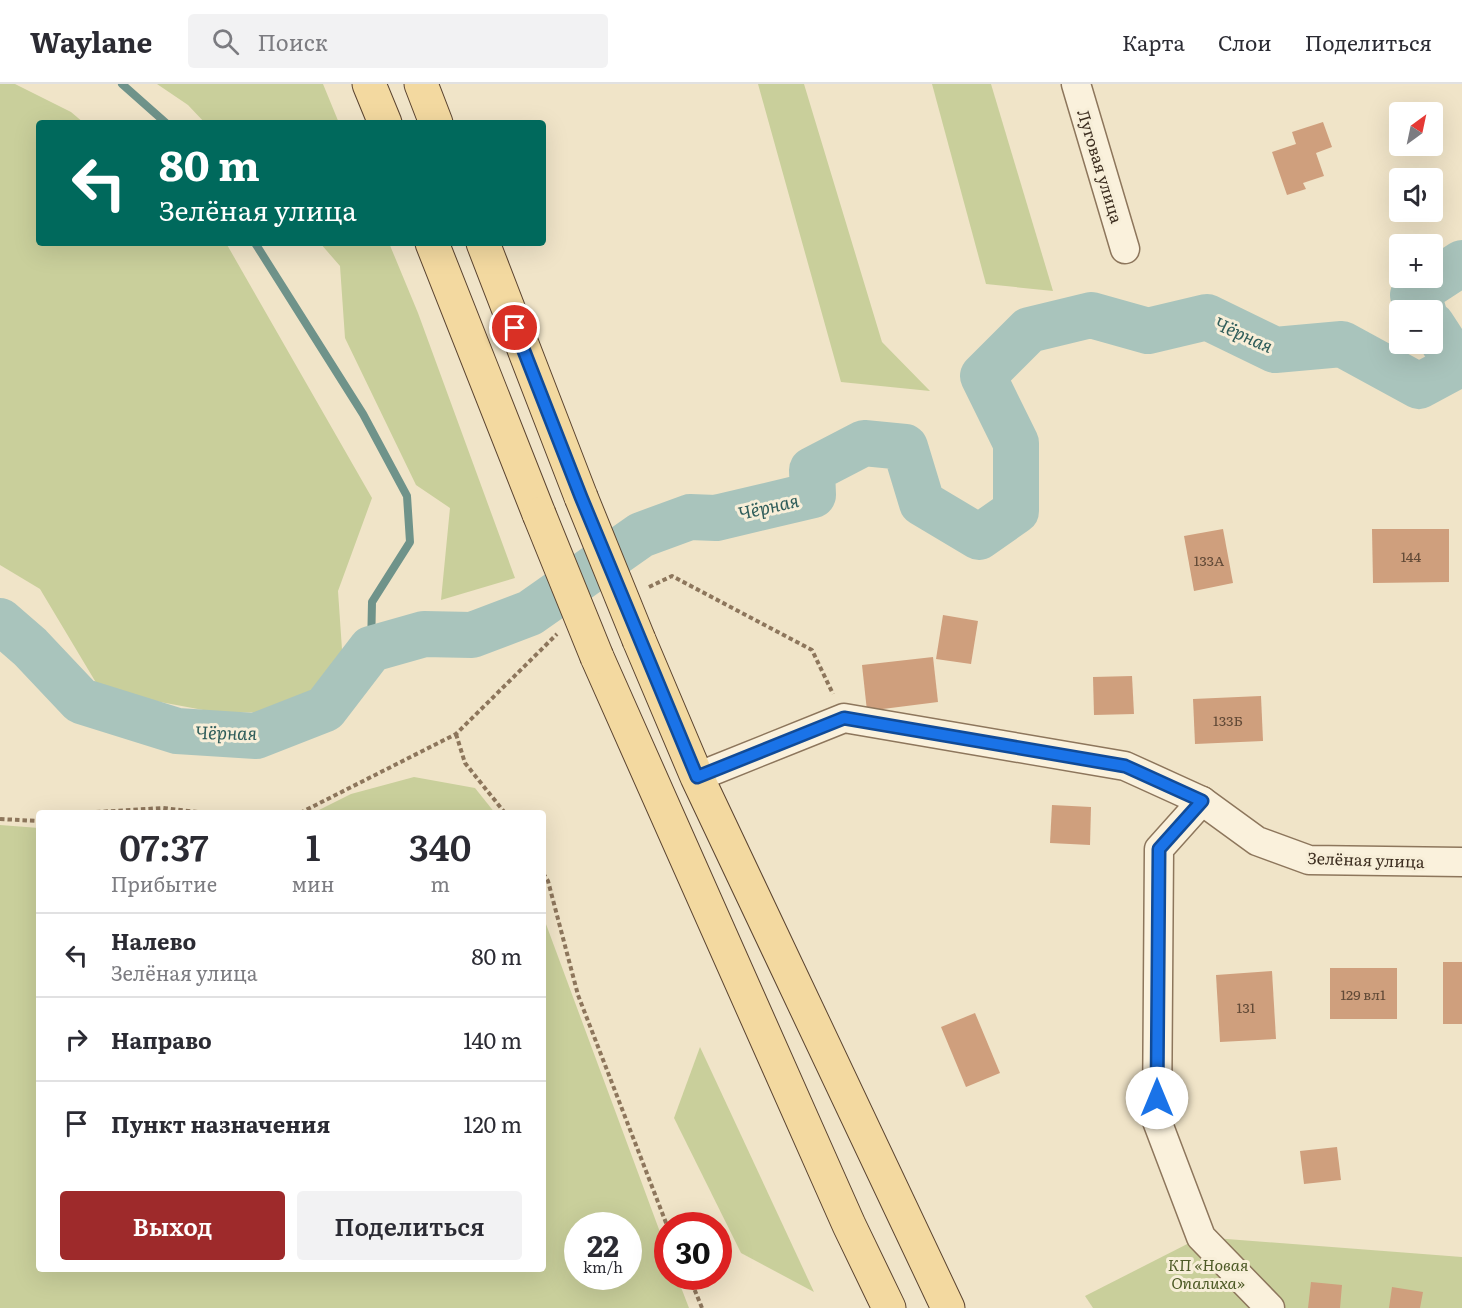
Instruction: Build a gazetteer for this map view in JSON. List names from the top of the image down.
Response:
{
  "streets": {
    "street": ["Луговая улица", "Зелёная улица"]
  },
  "water": ["Чёрная"],
  "parks": ["КП «Новая Опалиха»"],
  "house_numbers": [
    "144",
    "133А",
    "133Б",
    "129 вл1",
    "131"
  ],
  "north": "top right",
  "page": {
    "header": "Waylane",
    "search": "Поиск",
    "nav": ["Карта", "Слои", "Поделиться"],
    "map_buttons": ["+", "−"],
    "turn": ["80 m", "Зелёная улица"],
    "eta": [
      "07:37",
      "Прибытие",
      "1",
      "мин",
      "340",
      "m"
    ],
    "list": [
      {
        "name": "Налево",
        "note": "Зелёная улица",
        "value": "80 m"
      },
      {
        "name": "Направо",
        "value": "140 m"
      },
      {
        "name": "Пункт назначения",
        "value": "120 m"
      }
    ],
    "buttons": ["Выход", "Поделиться"],
    "speed": "22 km/h",
    "limit": "30"
  }
}
